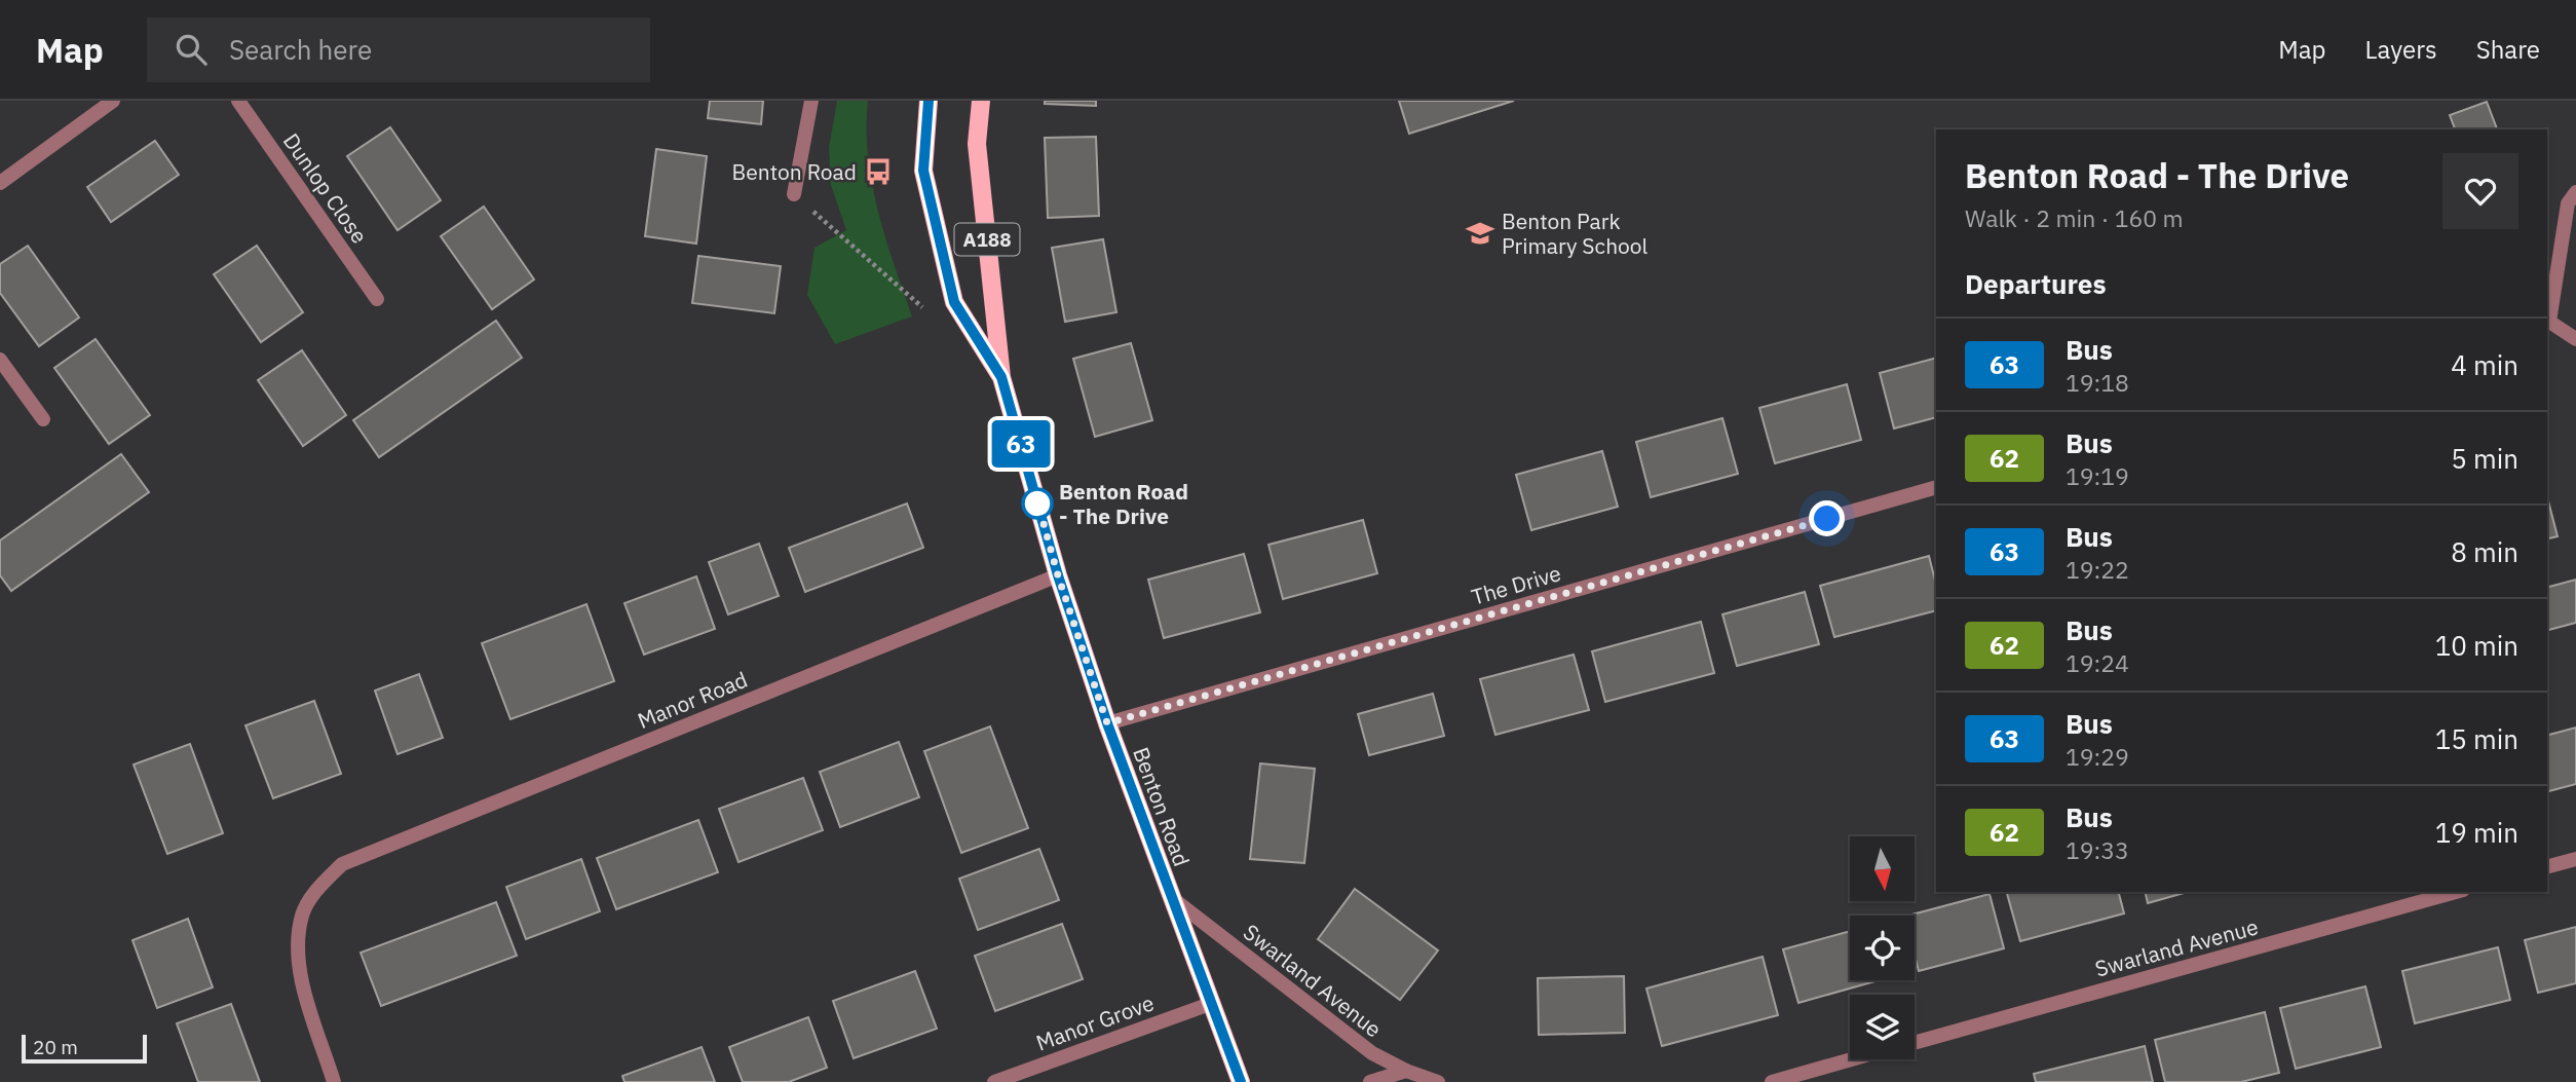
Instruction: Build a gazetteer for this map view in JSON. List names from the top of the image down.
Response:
{
  "streets": {
    "main road": ["A188", "Benton Road"],
    "street": [
      "Dunlop Close",
      "The Drive",
      "Manor Road",
      "Swarland Avenue",
      "Manor Grove"
    ]
  },
  "crossings": [
    ["The Drive", "Benton Road"],
    ["Manor Road", "Benton Road"],
    ["Benton Road", "Swarland Avenue"],
    ["Benton Road", "Manor Grove"]
  ],
  "places": {
    "bus stop": ["Benton Road"],
    "school or university": ["Benton Park Primary School"],
    "other": ["Benton Road - The Drive"]
  },
  "lines": ["bus line 63"],
  "scale_bar": "20 m",
  "north": "bottom",
  "page": {
    "header": "Map",
    "search": "Search here",
    "nav": ["Map", "Layers", "Share"],
    "on_map": "63",
    "heading": [
      ["Benton Road - The Drive", "Walk · 2 min · 160 m"],
      "Departures"
    ],
    "list": [
      {
        "mark": "63",
        "name": "Bus",
        "note": "19:18",
        "value": "4 min"
      },
      {
        "mark": "62",
        "name": "Bus",
        "note": "19:19",
        "value": "5 min"
      },
      {
        "mark": "63",
        "name": "Bus",
        "note": "19:22",
        "value": "8 min"
      },
      {
        "mark": "62",
        "name": "Bus",
        "note": "19:24",
        "value": "10 min"
      },
      {
        "mark": "63",
        "name": "Bus",
        "note": "19:29",
        "value": "15 min"
      },
      {
        "mark": "62",
        "name": "Bus",
        "note": "19:33",
        "value": "19 min"
      }
    ],
    "scale": "20 m"
  }
}
